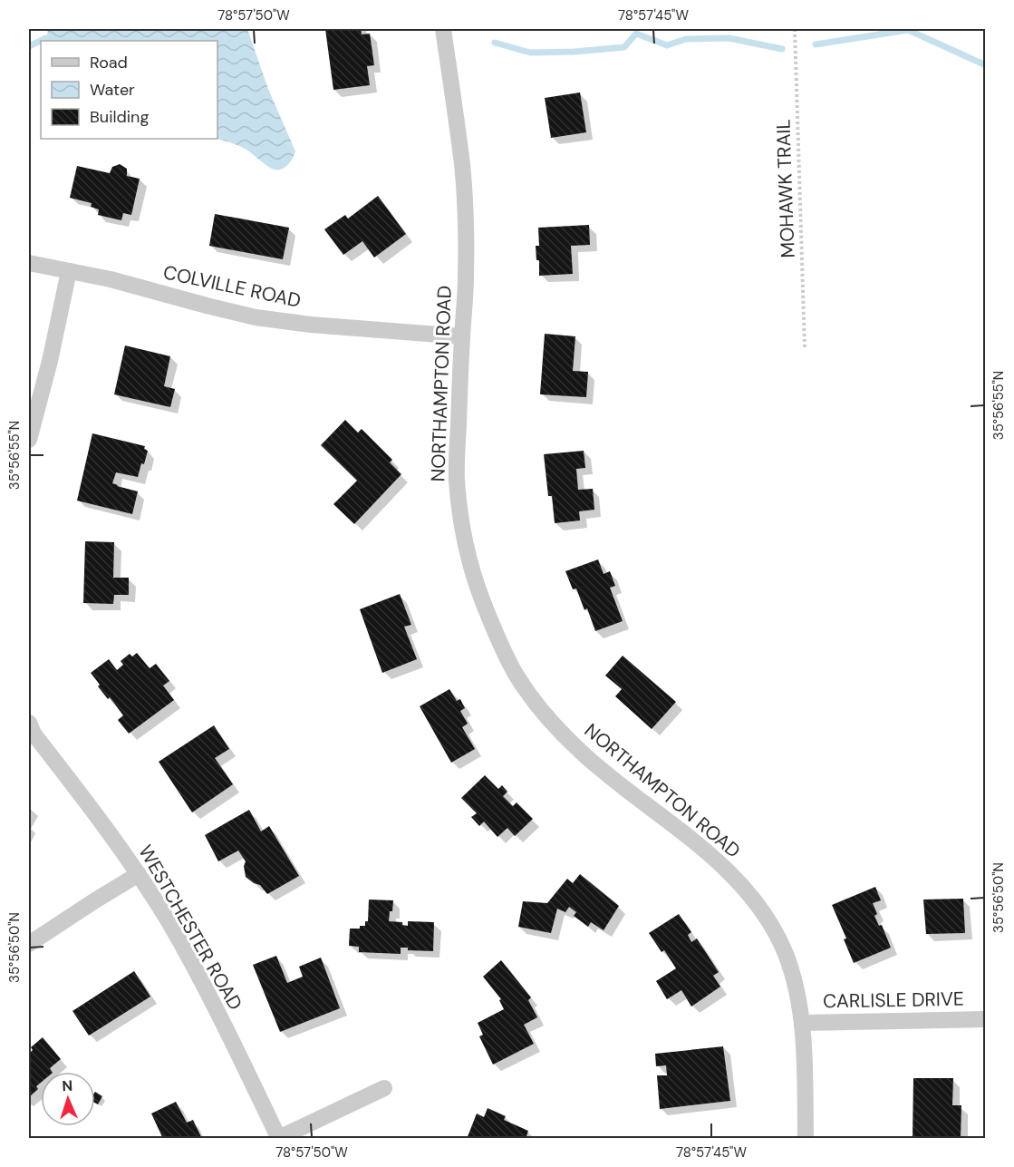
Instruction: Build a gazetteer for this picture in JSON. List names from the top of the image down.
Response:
{
  "streets": {
    "street": [
      "COLVILLE ROAD",
      "NORTHAMPTON ROAD",
      "WESTCHESTER ROAD",
      "CARLISLE DRIVE"
    ],
    "path": ["MOHAWK TRAIL"]
  },
  "crossings": [
    ["COLVILLE ROAD", "NORTHAMPTON ROAD"],
    ["NORTHAMPTON ROAD", "CARLISLE DRIVE"]
  ],
  "legend": ["Road", "Water", "Building"],
  "north": "top",
  "coordinates": [
    "78°57'50\"W",
    "78°57'45\"W",
    "35°56'55\"N",
    "35°56'50\"N"
  ]
}
